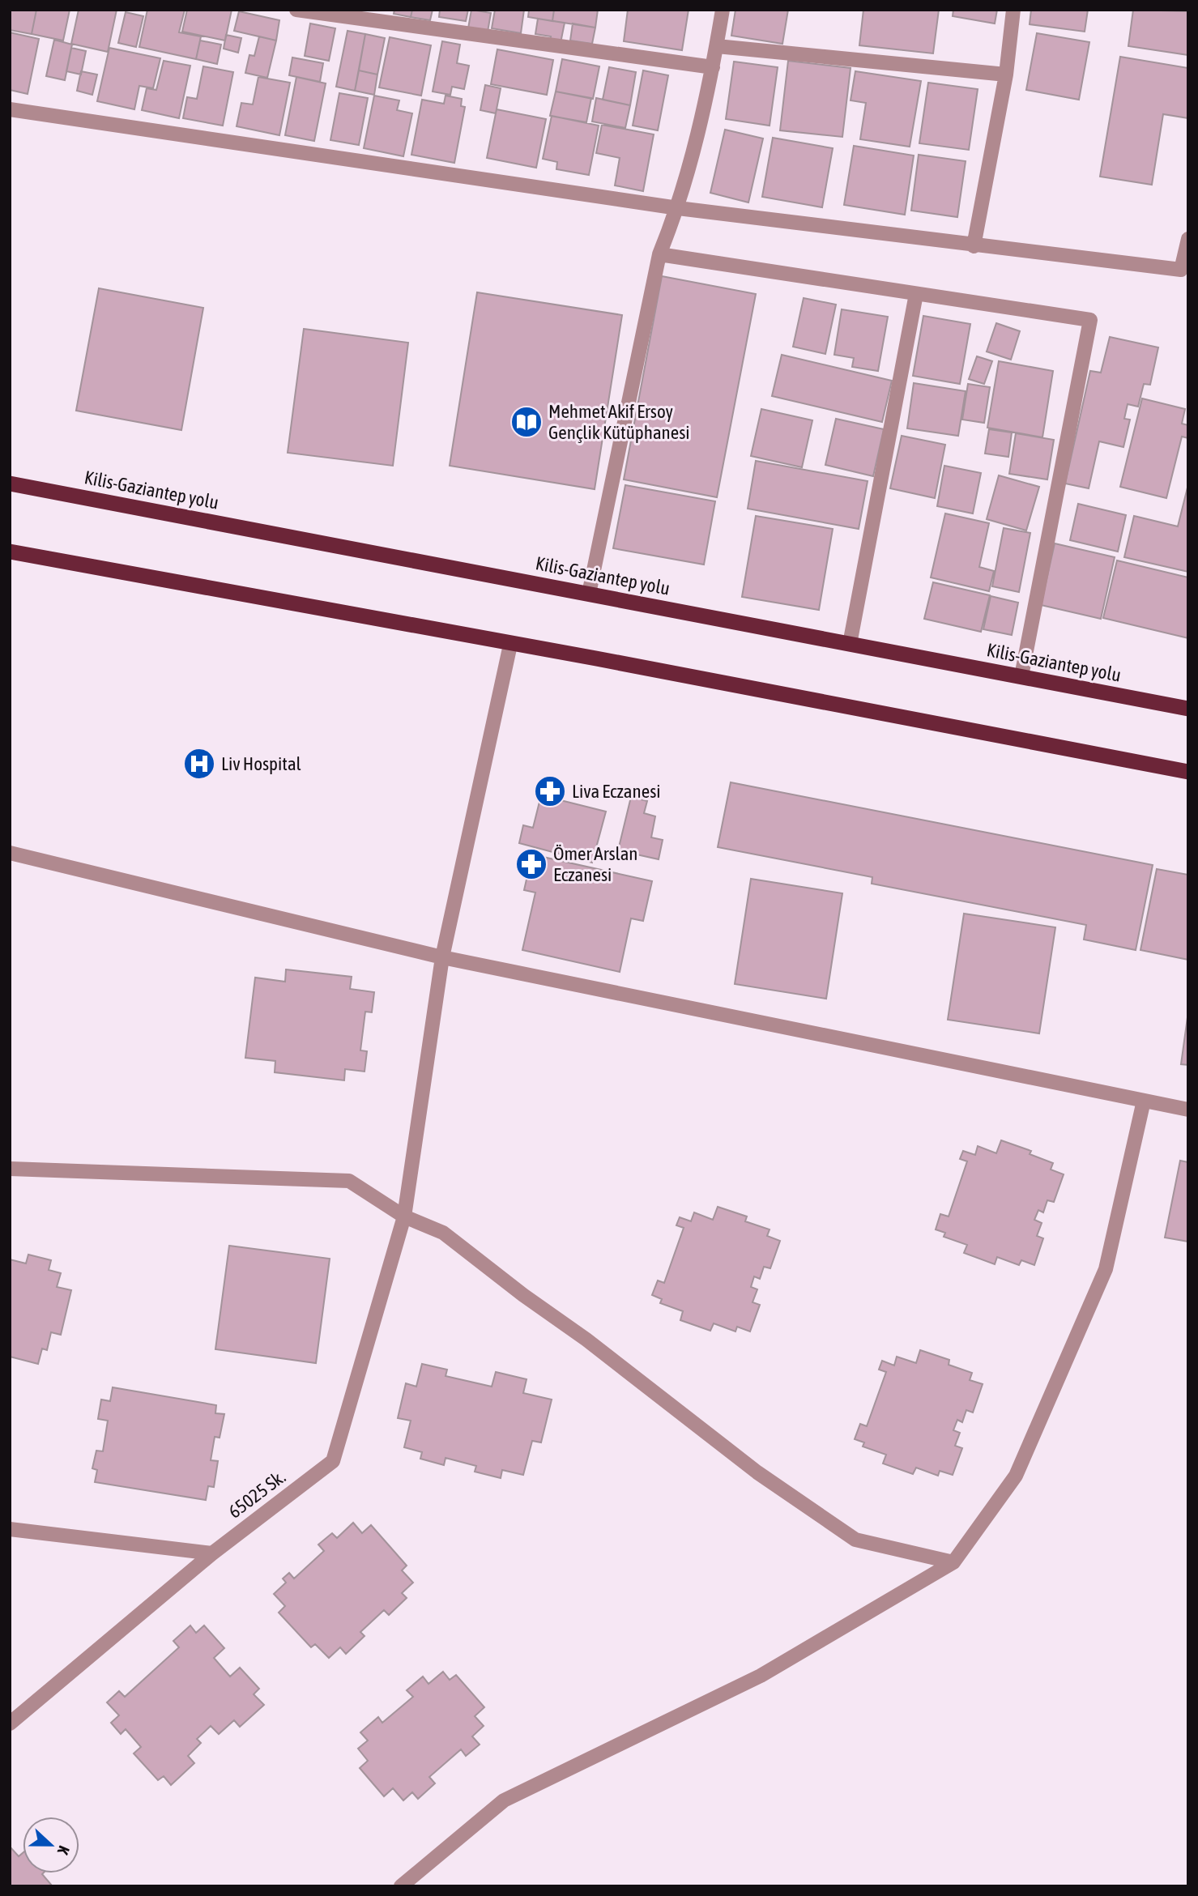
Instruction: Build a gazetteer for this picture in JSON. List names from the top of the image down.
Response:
{
  "streets": {
    "highway": ["Kilis-Gaziantep yolu"],
    "street": ["65025 Sk."]
  },
  "places": {
    "library": ["Mehmet Akif Ersoy Gençlik Kütüphanesi"],
    "hospital": ["Liv Hospital"],
    "pharmacy": ["Liva Eczanesi", "Ömer Arslan Eczanesi"]
  },
  "north": "right"
}
